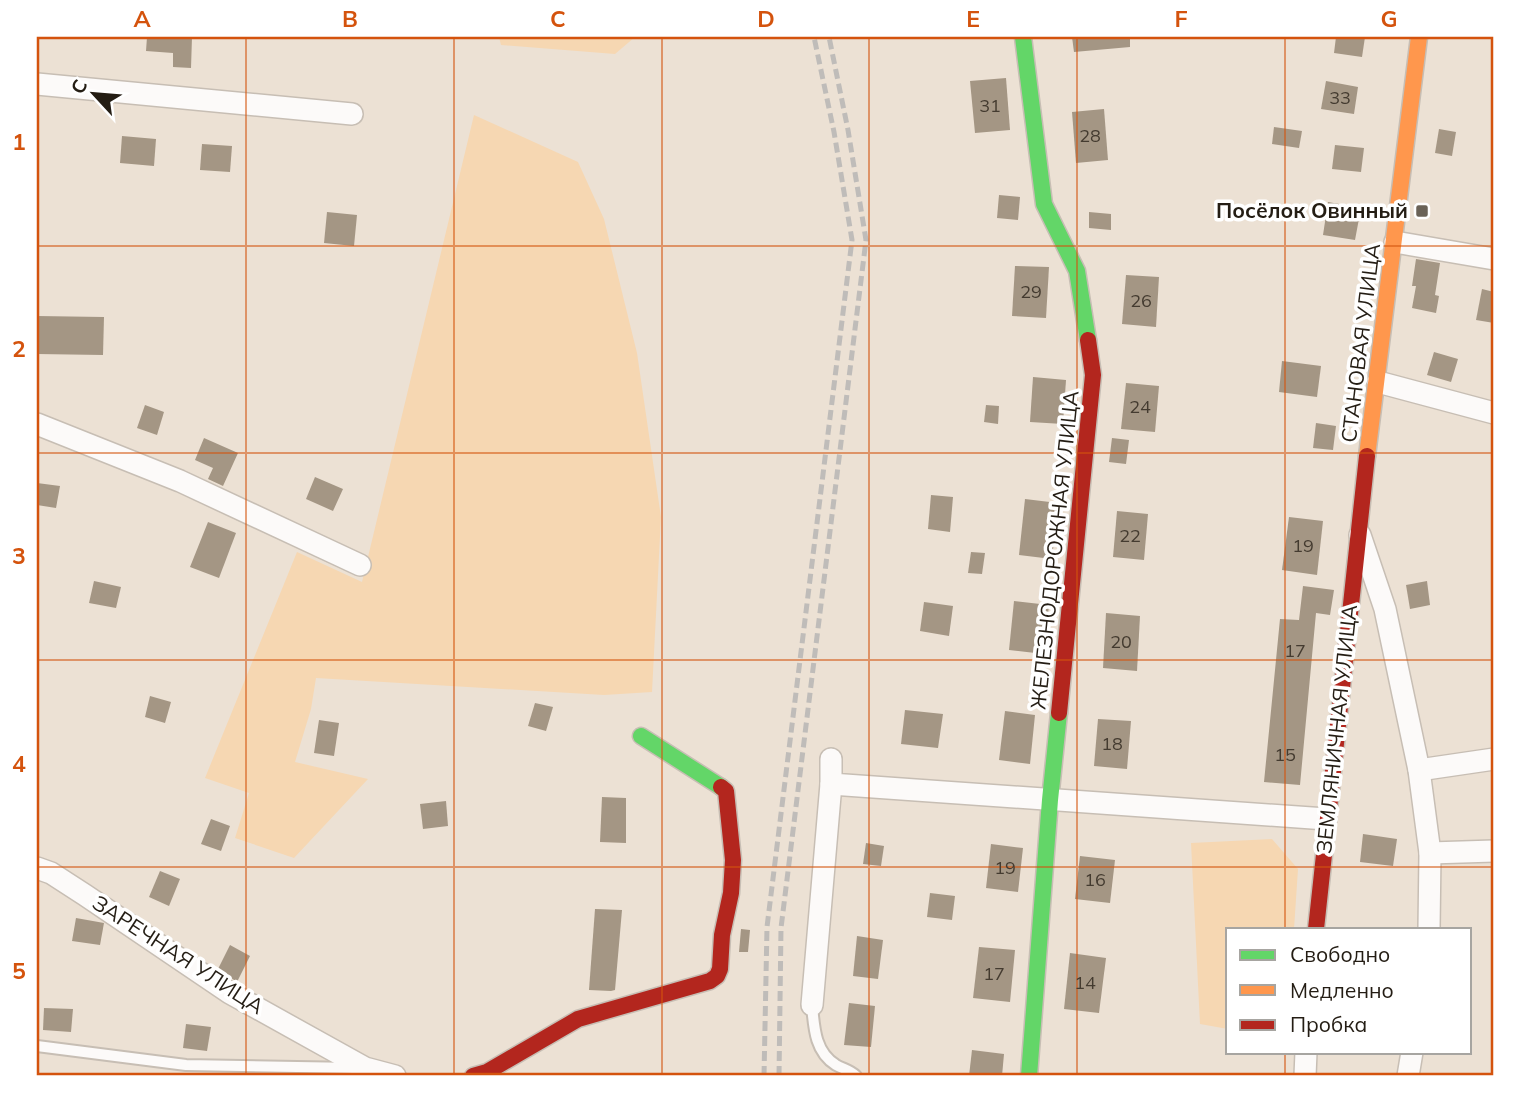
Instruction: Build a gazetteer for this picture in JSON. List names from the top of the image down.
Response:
{
  "streets": {
    "street": [
      "СТАНОВАЯ УЛИЦА",
      "ЖЕЛЕЗНОДОРОЖНАЯ УЛИЦА",
      "ЗЕМЛЯНИЧНАЯ УЛИЦА",
      "ЗАРЕЧНАЯ УЛИЦА"
    ]
  },
  "crossings": [
    ["СТАНОВАЯ УЛИЦА", "ЗЕМЛЯНИЧНАЯ УЛИЦА"]
  ],
  "places": {
    "transit": ["Посёлок Овинный"]
  },
  "house_numbers": [
    "33",
    "31",
    "28",
    "29",
    "26",
    "24",
    "22",
    "19",
    "20",
    "17",
    "18",
    "15",
    "19",
    "16",
    "17",
    "14"
  ],
  "legend": ["Свободно", "Медленно", "Пробка"],
  "north": "top left",
  "grid": {
    "columns": [
      "A",
      "B",
      "C",
      "D",
      "E",
      "F",
      "G"
    ],
    "rows": [
      "1",
      "2",
      "3",
      "4",
      "5"
    ]
  }
}
